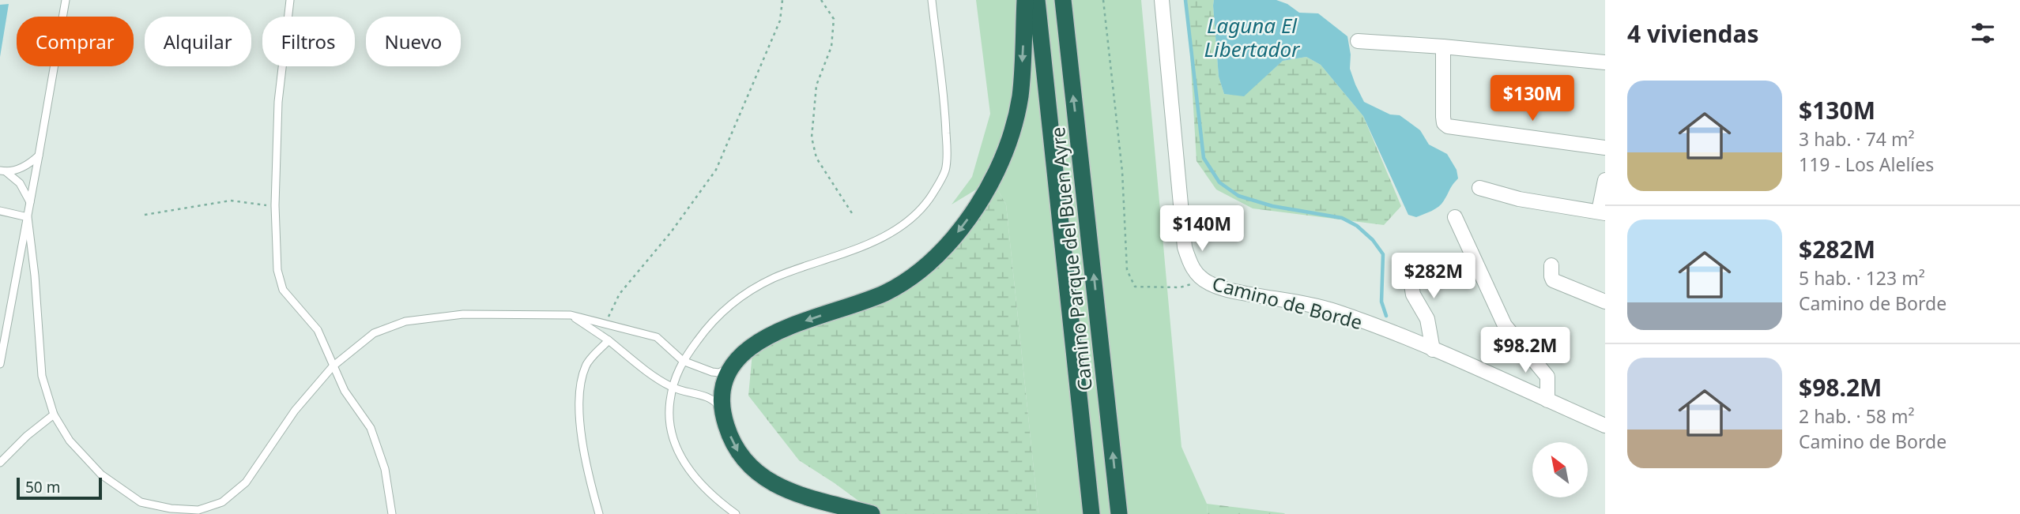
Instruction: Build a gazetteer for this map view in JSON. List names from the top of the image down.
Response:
{
  "streets": {
    "highway": ["Camino Parque del Buen Ayre"],
    "street": ["Camino de Borde"]
  },
  "water": ["Laguna El Libertador"],
  "scale_bar": "50 m",
  "north": "top left",
  "page": {
    "heading": "4 viviendas",
    "chip": [
      "Comprar",
      "Alquilar",
      "Filtros",
      "Nuevo"
    ],
    "list": [
      {
        "name": "$130M",
        "note": "3 hab. · 74 m² · 119 - Los Alelíes"
      },
      {
        "name": "$282M",
        "note": "5 hab. · 123 m² · Camino de Borde"
      },
      {
        "name": "$98.2M",
        "note": "2 hab. · 58 m² · Camino de Borde"
      }
    ],
    "price": [
      "$130M",
      "$140M",
      "$282M",
      "$98.2M"
    ],
    "scale": "50 m"
  }
}
